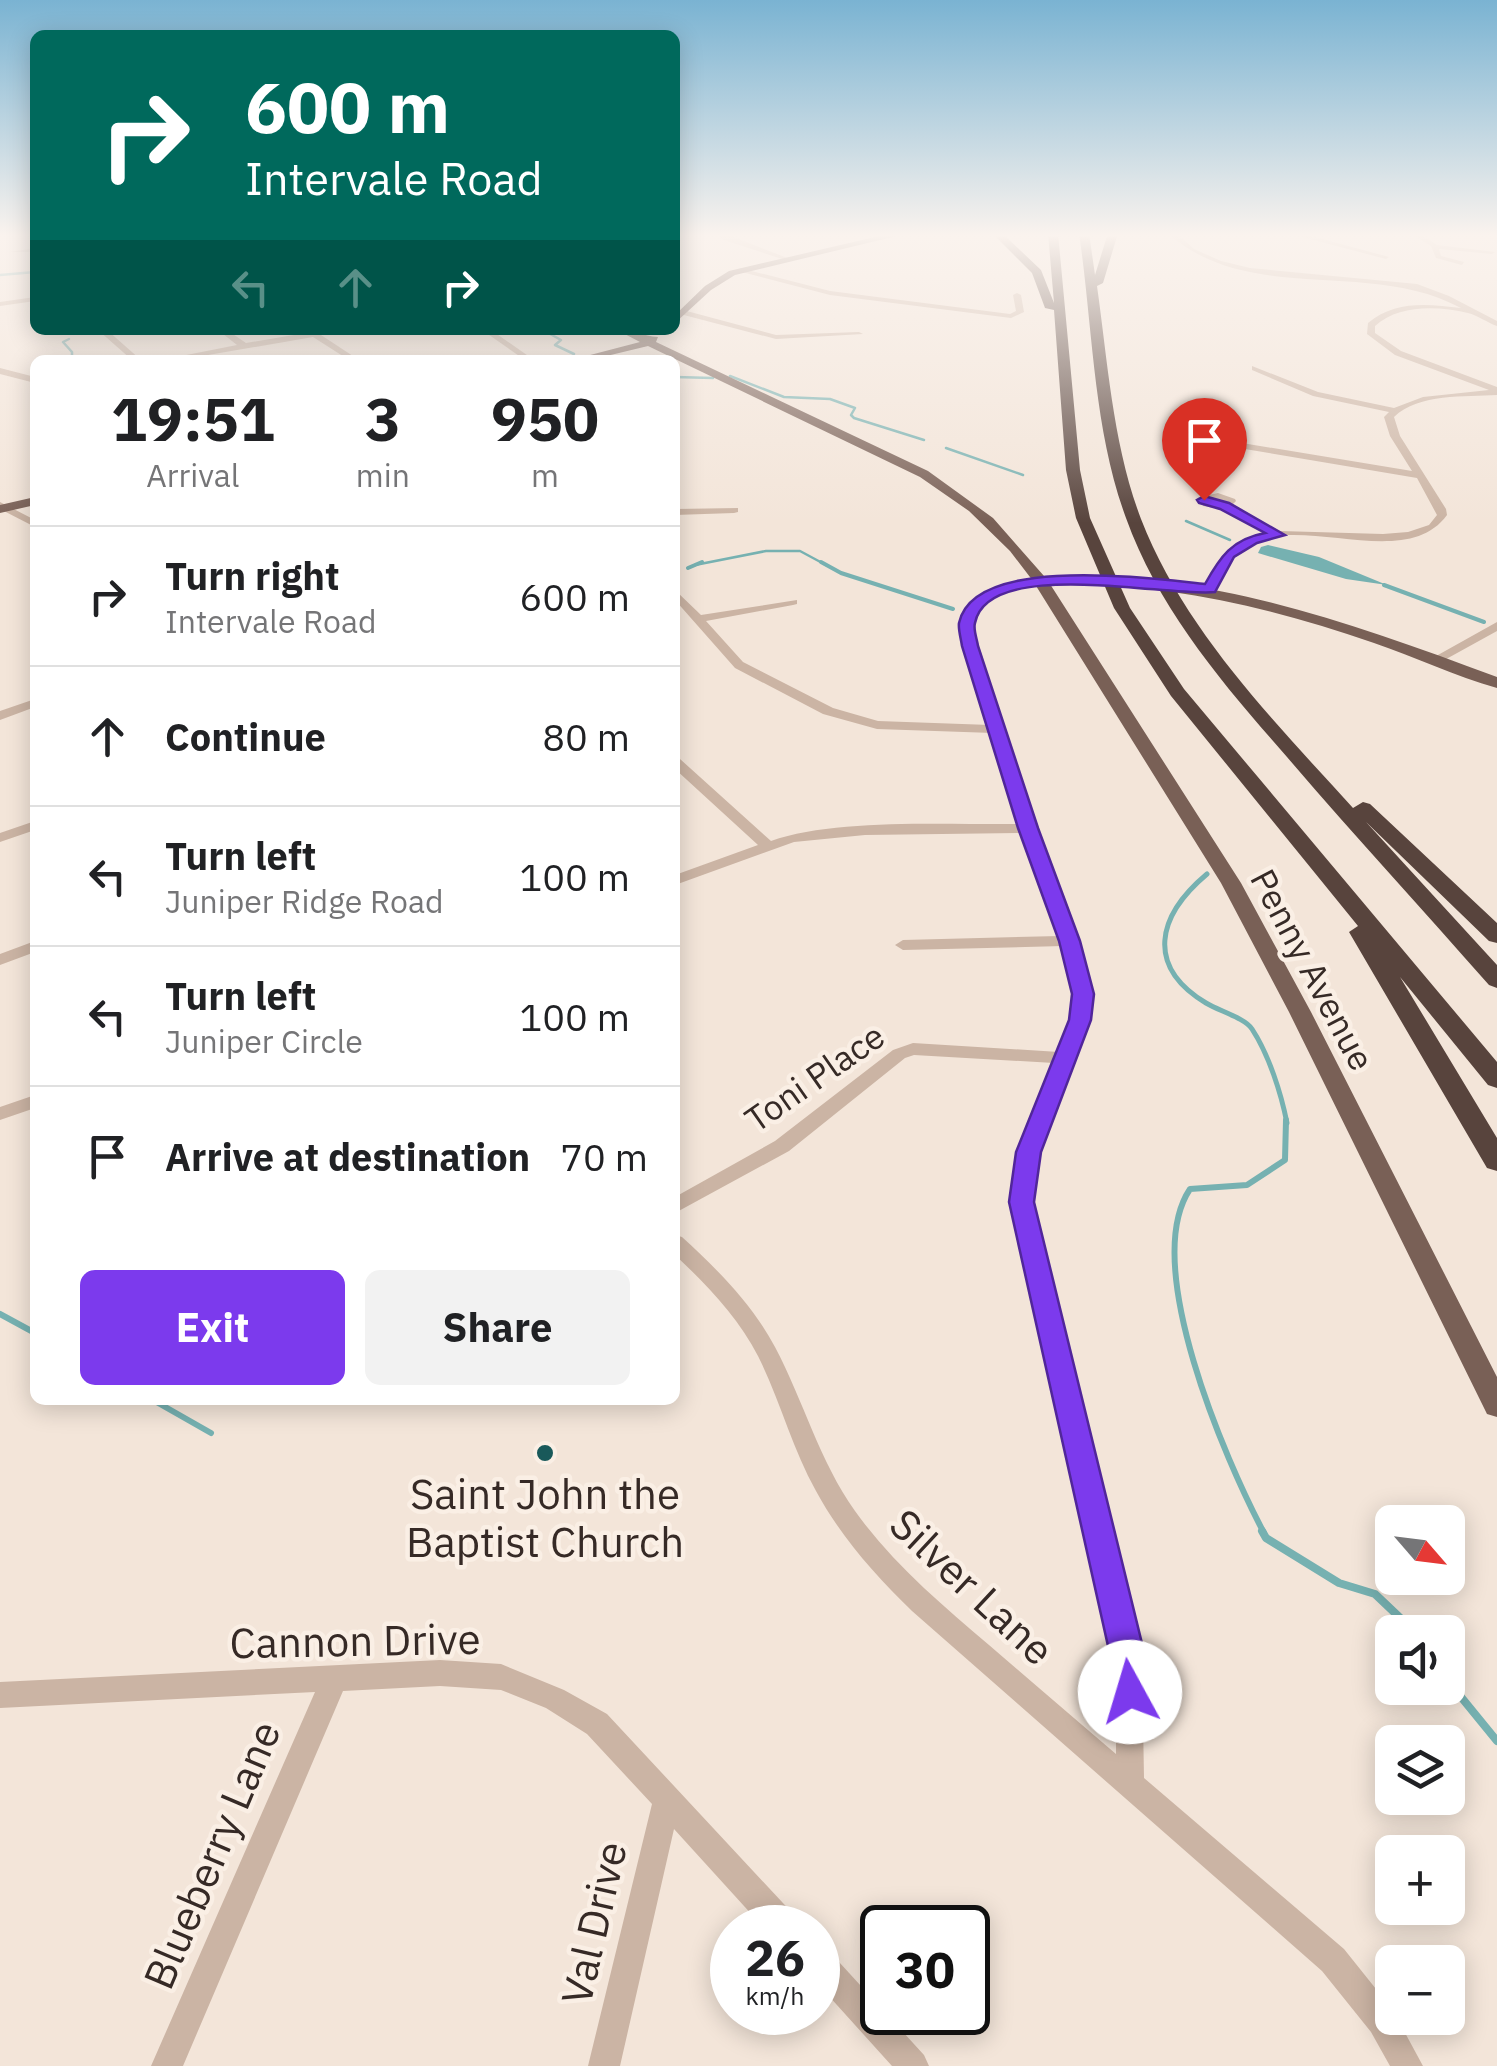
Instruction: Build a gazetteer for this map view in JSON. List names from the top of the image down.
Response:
{
  "streets": {
    "main road": ["Penny Avenue"],
    "street": [
      "Toni Place",
      "Silver Lane",
      "Cannon Drive",
      "Blueberry Lane",
      "Val Drive"
    ]
  },
  "crossings": [
    ["Cannon Drive", "Blueberry Lane"],
    ["Cannon Drive", "Val Drive"]
  ],
  "places": ["Saint John the Baptist Church"],
  "north": "bottom right",
  "page": {
    "turn": ["600 m", "Intervale Road"],
    "eta": [
      "19:51",
      "Arrival",
      "3",
      "min",
      "950",
      "m"
    ],
    "list": [
      {
        "name": "Turn right",
        "note": "Intervale Road",
        "value": "600 m"
      },
      {
        "name": "Continue",
        "value": "80 m"
      },
      {
        "name": "Turn left",
        "note": "Juniper Ridge Road",
        "value": "100 m"
      },
      {
        "name": "Turn left",
        "note": "Juniper Circle",
        "value": "100 m"
      },
      {
        "name": "Arrive at destination",
        "value": "70 m"
      }
    ],
    "buttons": ["Exit", "Share"],
    "map_buttons": ["+", "−"],
    "speed": "26 km/h",
    "limit": "30"
  }
}
